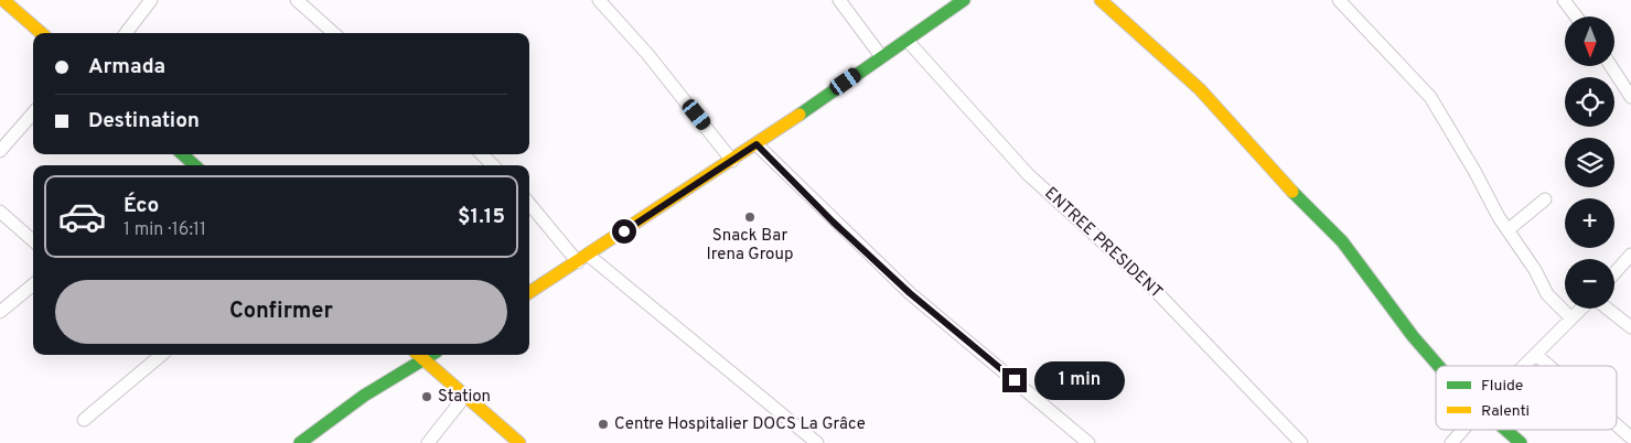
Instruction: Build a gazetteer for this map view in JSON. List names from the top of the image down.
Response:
{
  "streets": {
    "street": ["ENTREE PRESIDENT"]
  },
  "places": ["Snack Bar Irena Group", "Station", "Centre Hospitalier DOCS La Grâce"],
  "legend": ["Fluide", "Ralenti"],
  "north": "bottom",
  "page": {
    "map_buttons": ["+", "−"],
    "banner": ["Armada", "Destination"],
    "list": [
      {
        "name": "Éco",
        "note": "1 min · 16:11",
        "value": "$1.15"
      }
    ],
    "buttons": "Confirmer",
    "bubble": "1 min"
  }
}
